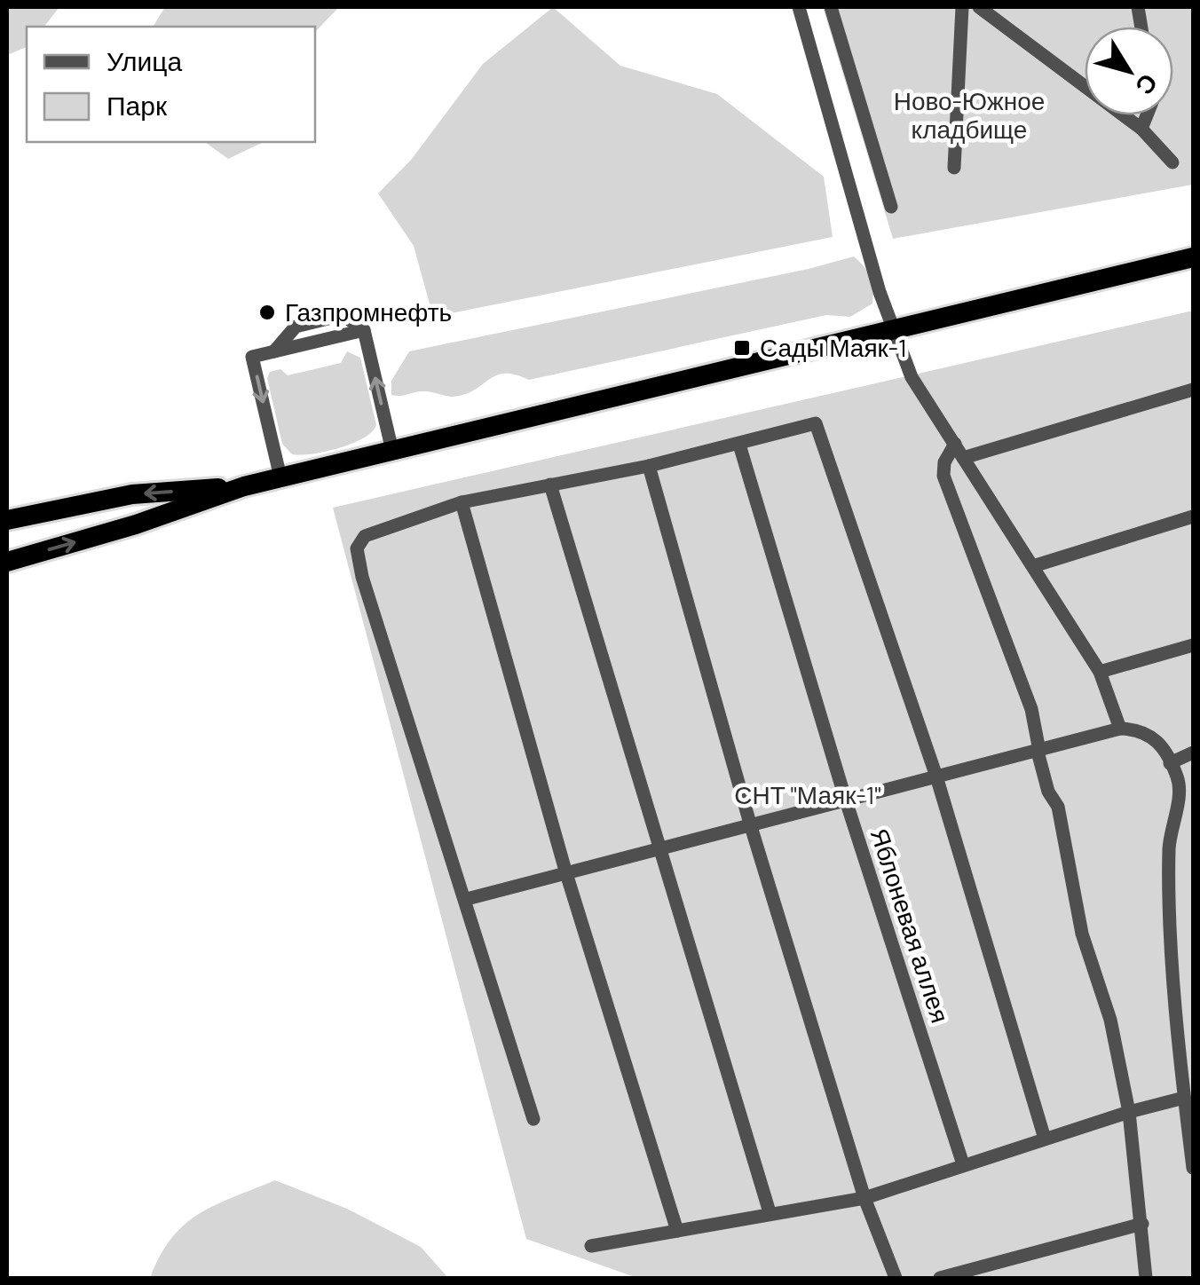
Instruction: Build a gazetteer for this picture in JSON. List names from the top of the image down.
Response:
{
  "streets": {
    "lane": ["Яблоневая аллея"]
  },
  "parks": ["Ново-Южное кладбище", "СНТ \"Маяк-1\""],
  "places": {
    "other": ["Газпромнефть"],
    "transit": ["Сады Маяк-1"]
  },
  "legend": ["Улица", "Парк"],
  "north": "bottom right"
}
